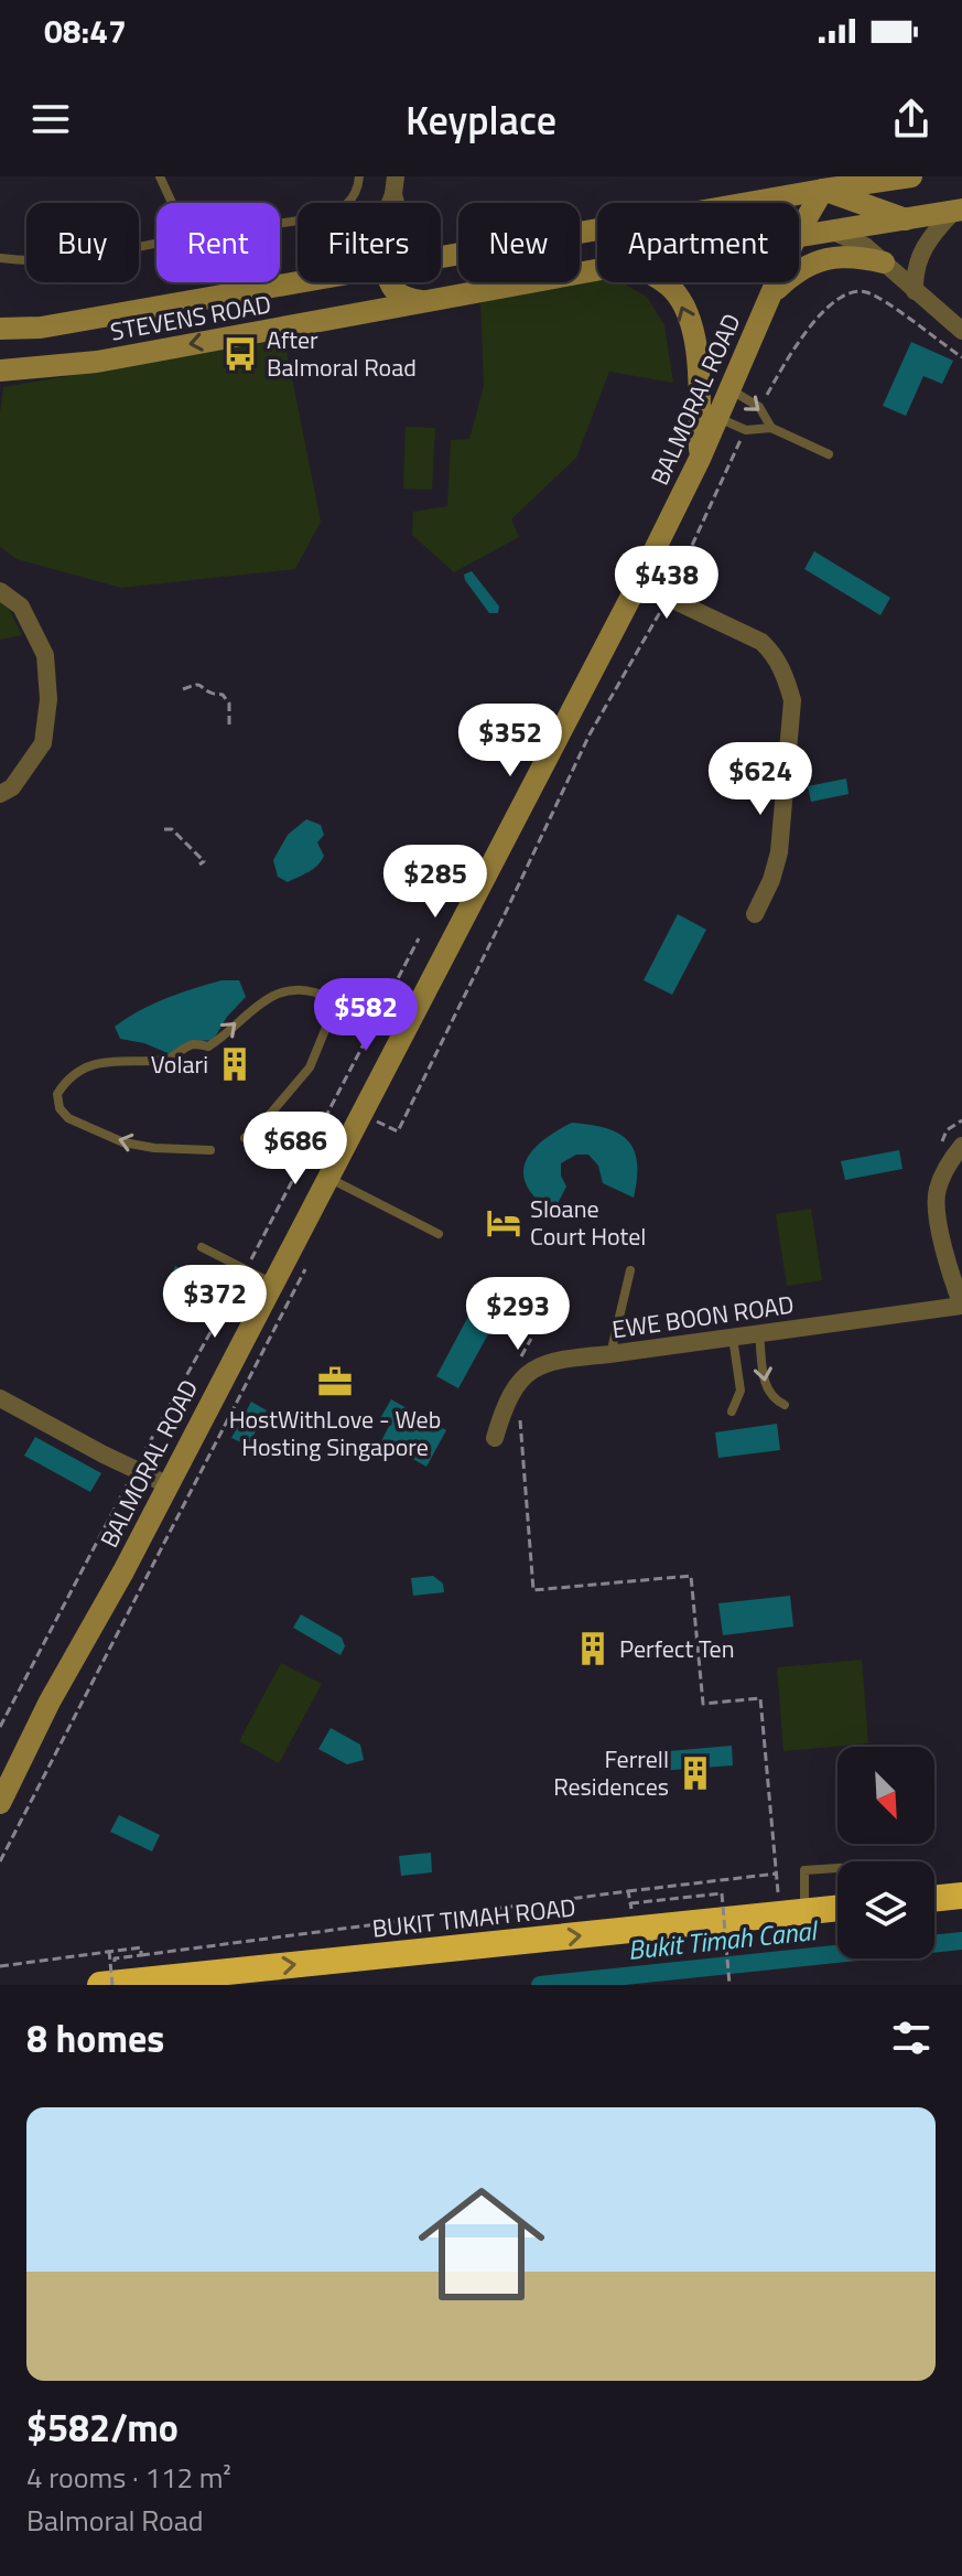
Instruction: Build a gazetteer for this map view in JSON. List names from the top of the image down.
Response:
{
  "streets": {
    "highway": ["BUKIT TIMAH ROAD"],
    "main road": ["STEVENS ROAD", "BALMORAL ROAD"],
    "street": ["EWE BOON ROAD"]
  },
  "crossings": [
    ["STEVENS ROAD", "BALMORAL ROAD"]
  ],
  "one_way": ["BUKIT TIMAH ROAD"],
  "water": ["Bukit Timah Canal"],
  "places": {
    "bus stop": ["After Balmoral Road"],
    "building": ["Volari", "Perfect Ten", "Ferrell Residences"],
    "hotel": ["Sloane Court Hotel"],
    "office": ["HostWithLove - Web Hosting Singapore"]
  },
  "north": "bottom right",
  "page": {
    "status": "08:47",
    "header": "Keyplace",
    "chip": [
      "Buy",
      "Rent",
      "Filters",
      "New",
      "Apartment"
    ],
    "price": [
      "$438",
      "$352",
      "$624",
      "$285",
      "$582",
      "$686",
      "$372",
      "$293"
    ],
    "heading": "8 homes",
    "list": [
      {
        "name": "$582/mo",
        "note": "4 rooms · 112 m² · Balmoral Road"
      }
    ]
  }
}
